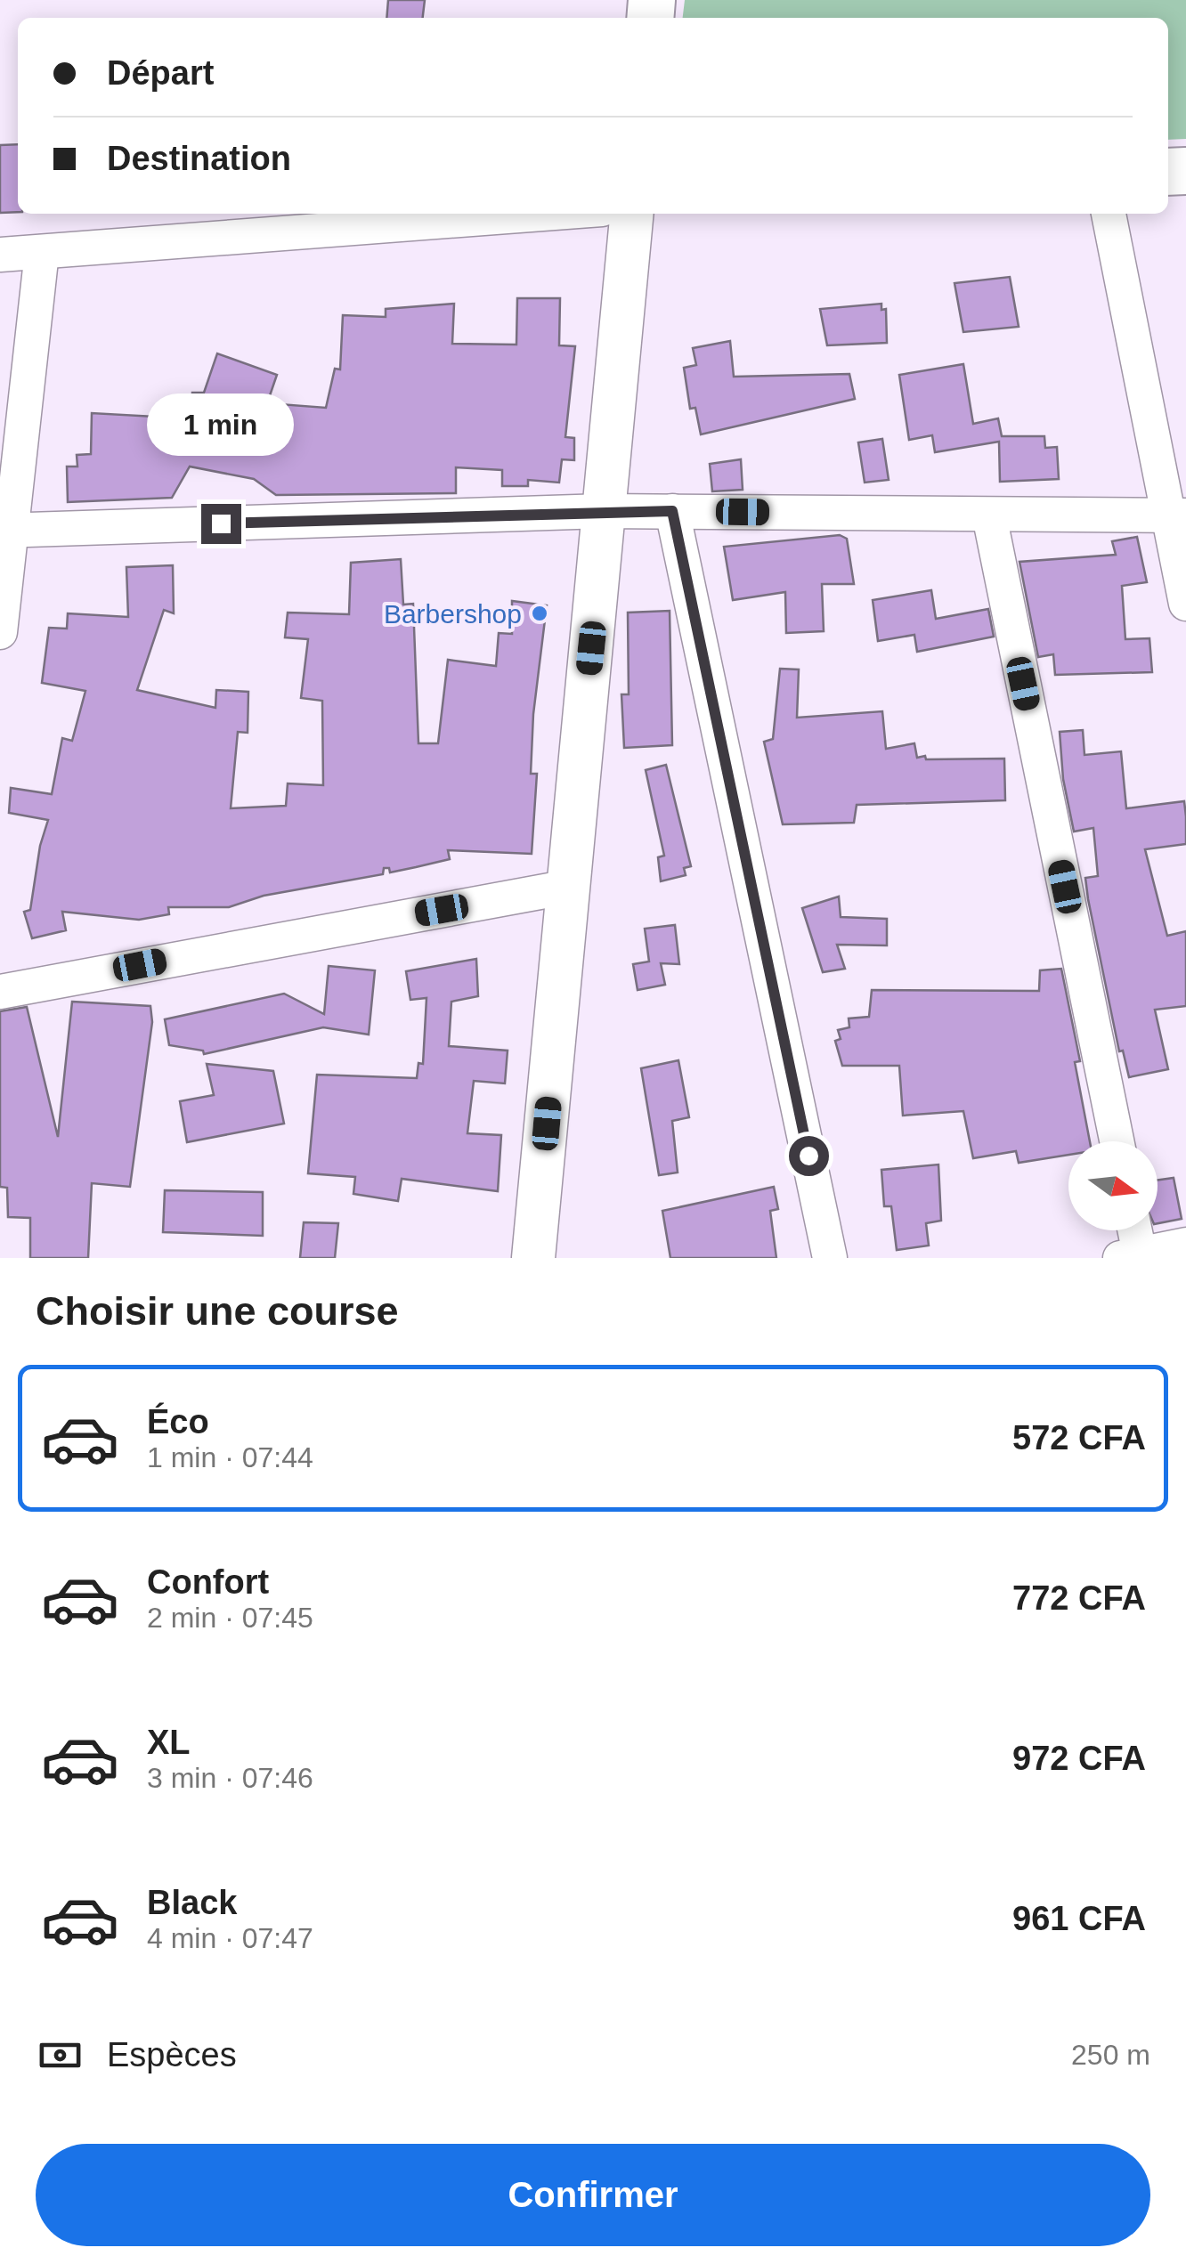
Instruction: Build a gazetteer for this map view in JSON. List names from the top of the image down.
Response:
{
  "places": ["Barbershop"],
  "north": "right",
  "page": {
    "banner": ["Départ", "Destination"],
    "bubble": "1 min",
    "heading": "Choisir une course",
    "list": [
      {
        "name": "Éco",
        "note": "1 min · 07:44",
        "value": "572 CFA"
      },
      {
        "name": "Confort",
        "note": "2 min · 07:45",
        "value": "772 CFA"
      },
      {
        "name": "XL",
        "note": "3 min · 07:46",
        "value": "972 CFA"
      },
      {
        "name": "Black",
        "note": "4 min · 07:47",
        "value": "961 CFA"
      }
    ],
    "pay": ["Espèces", "250 m"],
    "buttons": "Confirmer"
  }
}
